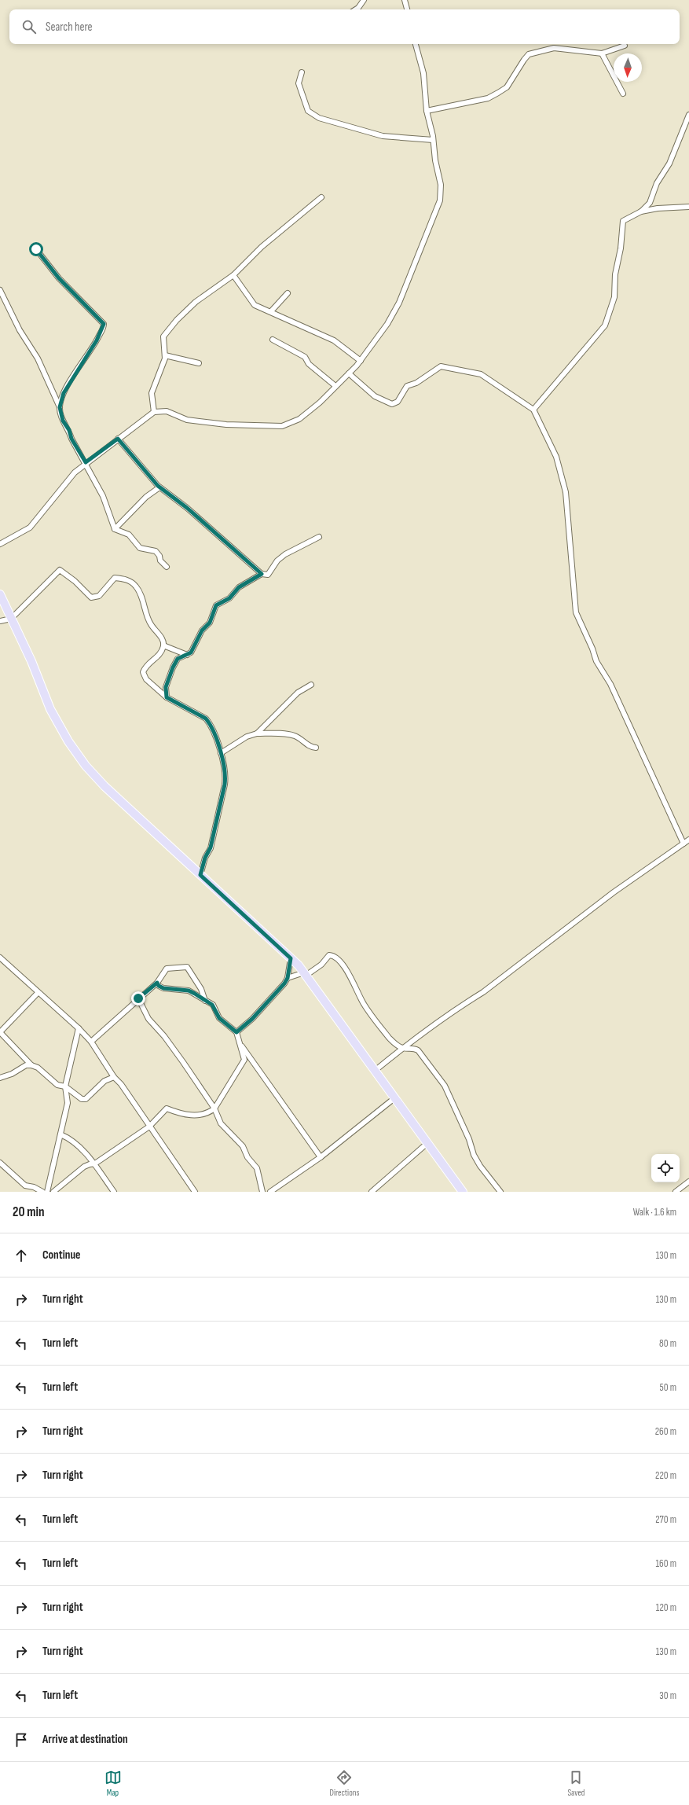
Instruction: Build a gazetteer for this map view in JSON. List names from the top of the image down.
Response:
{
  "north": "bottom",
  "page": {
    "search": "Search here",
    "heading": ["20 min", "Walk · 1.6 km"],
    "list": [
      ["Continue", "130 m"],
      ["Turn right", "130 m"],
      ["Turn left", "80 m"],
      ["Turn left", "50 m"],
      ["Turn right", "260 m"],
      ["Turn right", "220 m"],
      ["Turn left", "270 m"],
      ["Turn left", "160 m"],
      ["Turn right", "120 m"],
      ["Turn right", "130 m"],
      ["Turn left", "30 m"],
      "Arrive at destination"
    ],
    "nav": ["Map", "Directions", "Saved"]
  }
}
